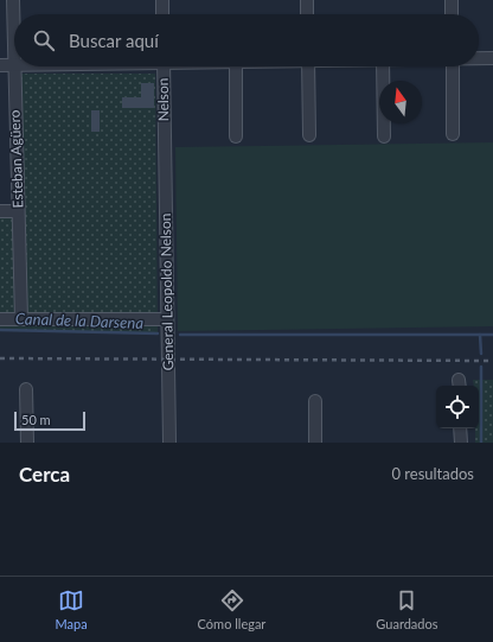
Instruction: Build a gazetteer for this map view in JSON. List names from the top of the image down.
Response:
{
  "streets": {
    "street": ["Nelson", "Esteban Agüero", "General Leopoldo Nelson"]
  },
  "crossings": [
    ["Nelson", "General Leopoldo Nelson"]
  ],
  "water": ["Canal de la Darsena"],
  "scale_bar": "50 m",
  "north": "top",
  "page": {
    "search": "Buscar aquí",
    "scale": "50 m",
    "heading": ["Cerca", "0 resultados"],
    "nav": ["Mapa", "Cómo llegar", "Guardados"]
  }
}
